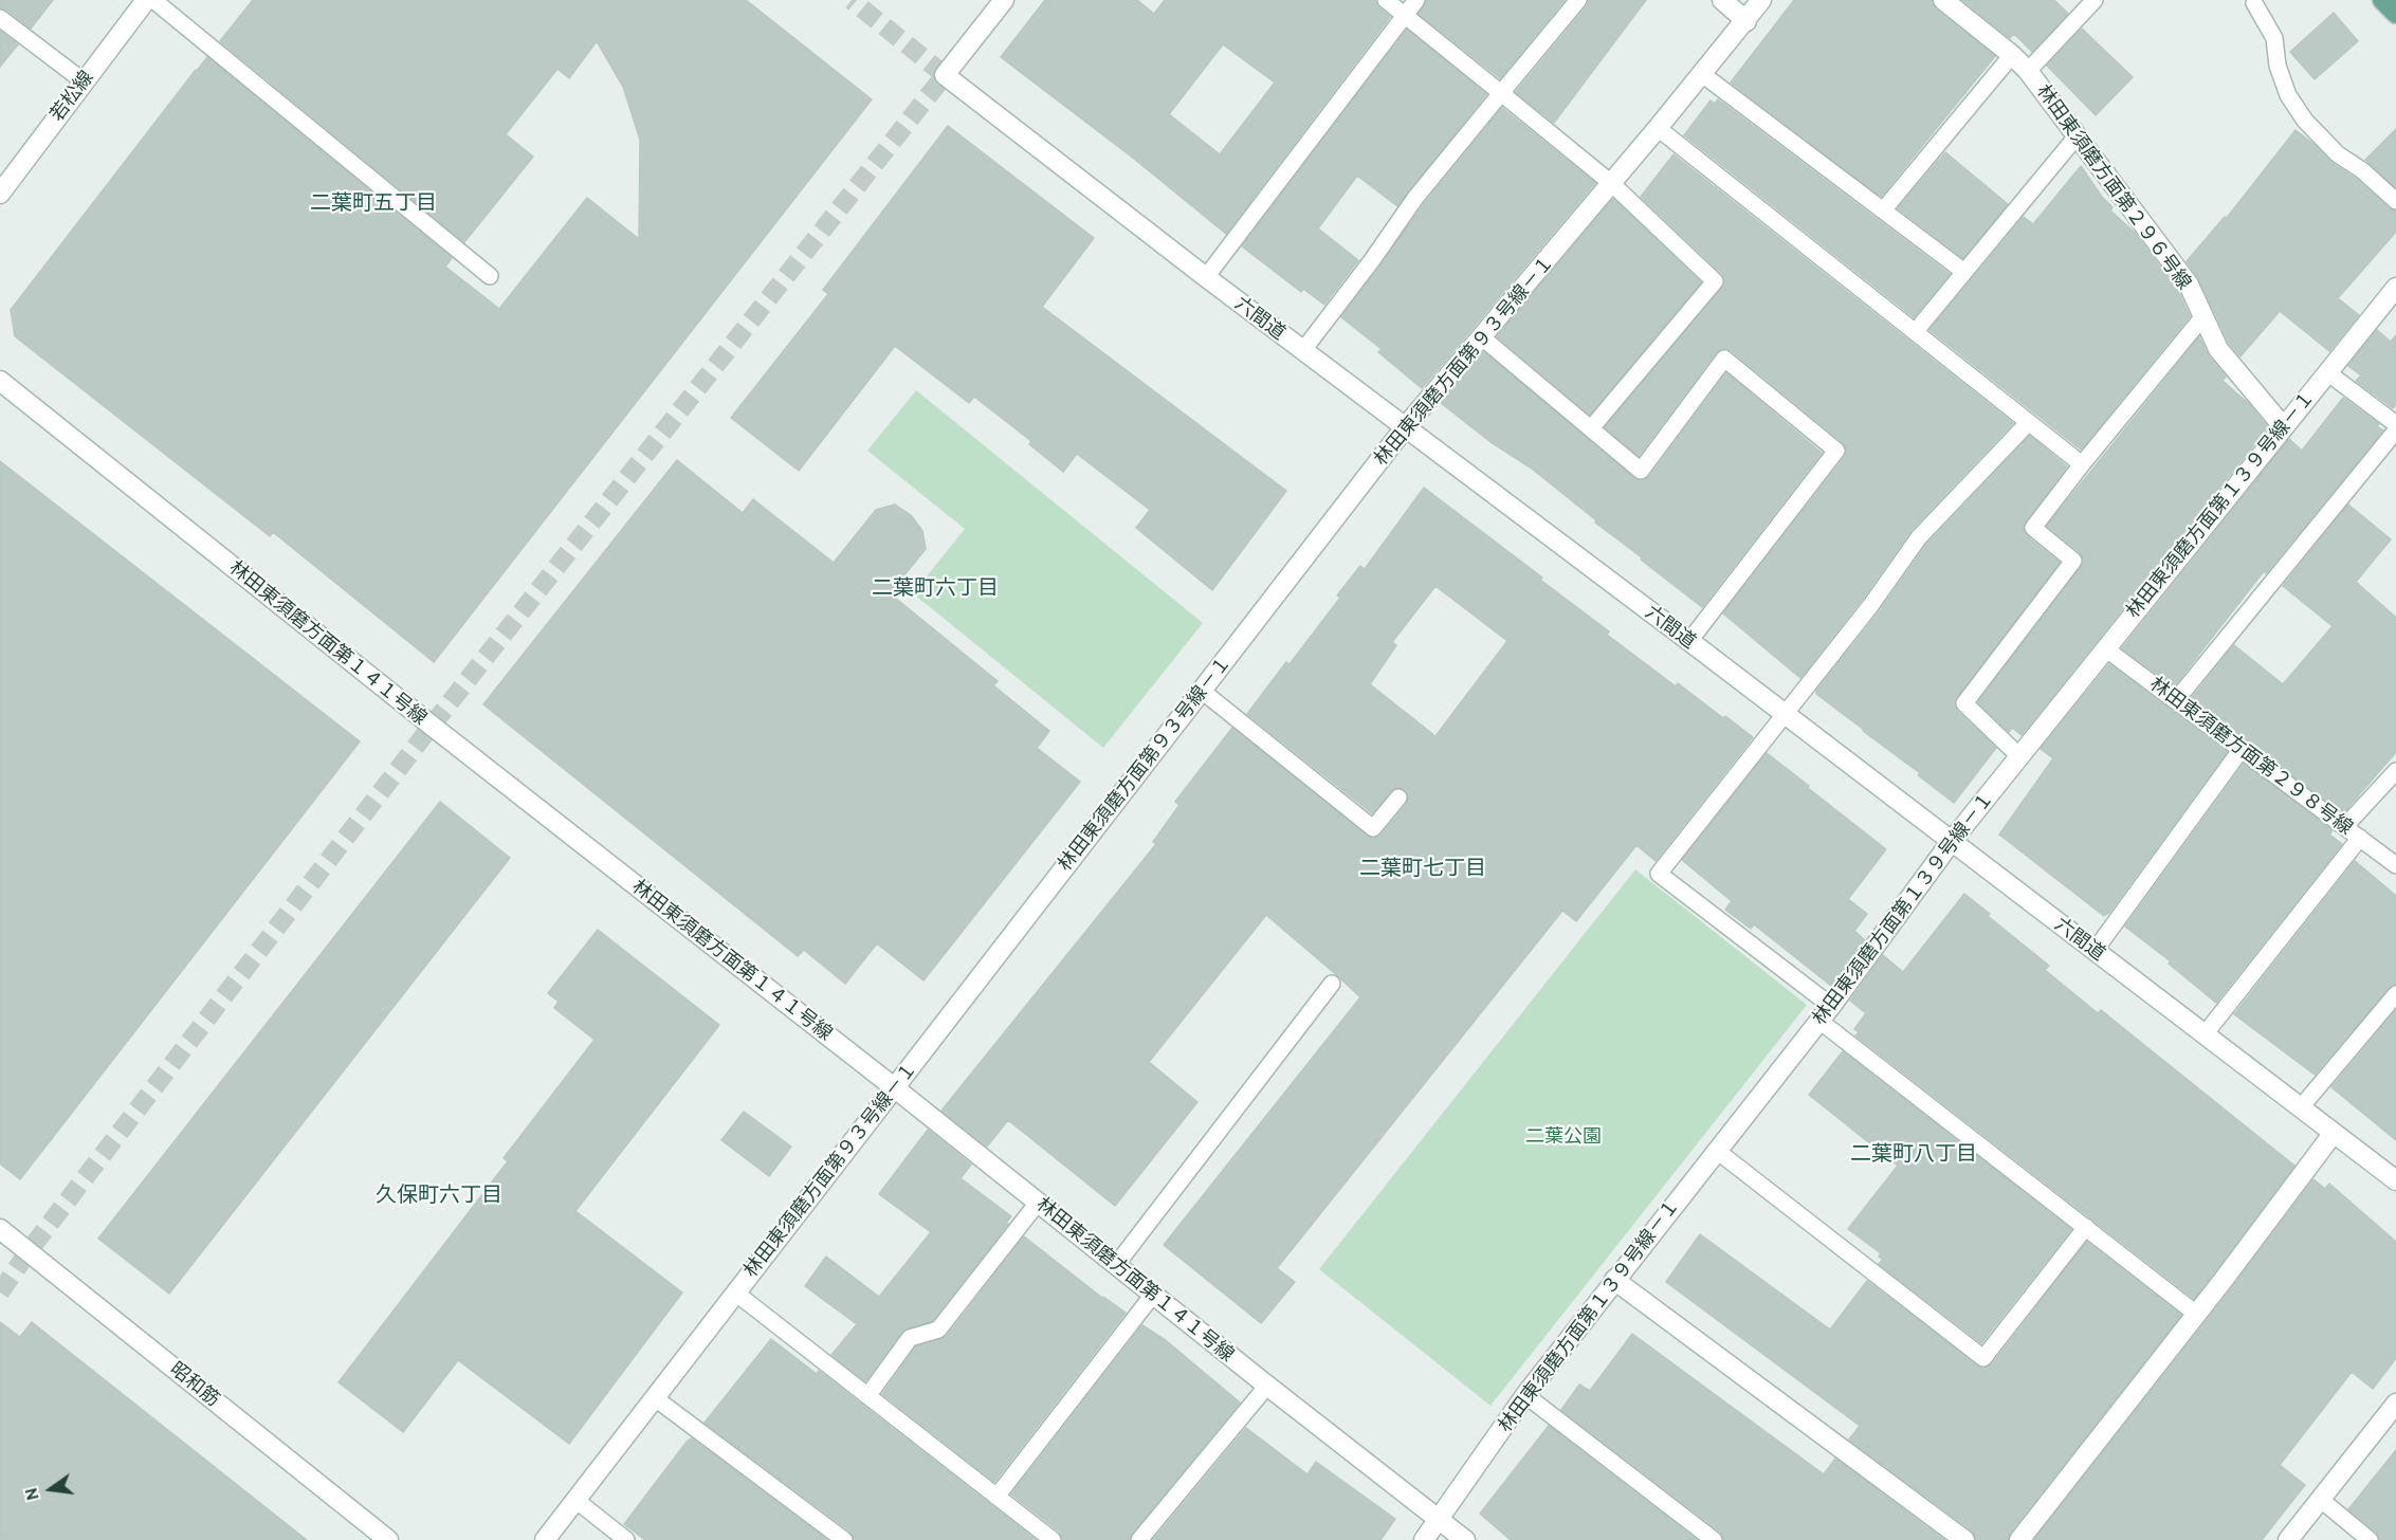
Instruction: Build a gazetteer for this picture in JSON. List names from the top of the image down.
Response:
{
  "streets": {
    "street": [
      "若松線",
      "林田東須磨方面第２９６号線",
      "六間道",
      "林田東須磨方面第９３号線－１",
      "林田東須磨方面第１３９号線－１",
      "林田東須磨方面第１４１号線",
      "昭和筋"
    ],
    "lane": ["林田東須磨方面第２９８号線"]
  },
  "crossings": [
    ["林田東須磨方面第２９６号線", "林田東須磨方面第１３９号線－１"],
    ["六間道", "林田東須磨方面第９３号線－１"],
    ["六間道", "林田東須磨方面第１３９号線－１"],
    ["林田東須磨方面第９３号線－１", "林田東須磨方面第１４１号線"],
    ["林田東須磨方面第１３９号線－１", "林田東須磨方面第１４１号線"],
    ["林田東須磨方面第１３９号線－１", "林田東須磨方面第２９８号線"]
  ],
  "districts": [
    "二葉町五丁目",
    "二葉町六丁目",
    "二葉町七丁目",
    "二葉町八丁目",
    "久保町六丁目"
  ],
  "parks": ["二葉公園"],
  "north": "left"
}
